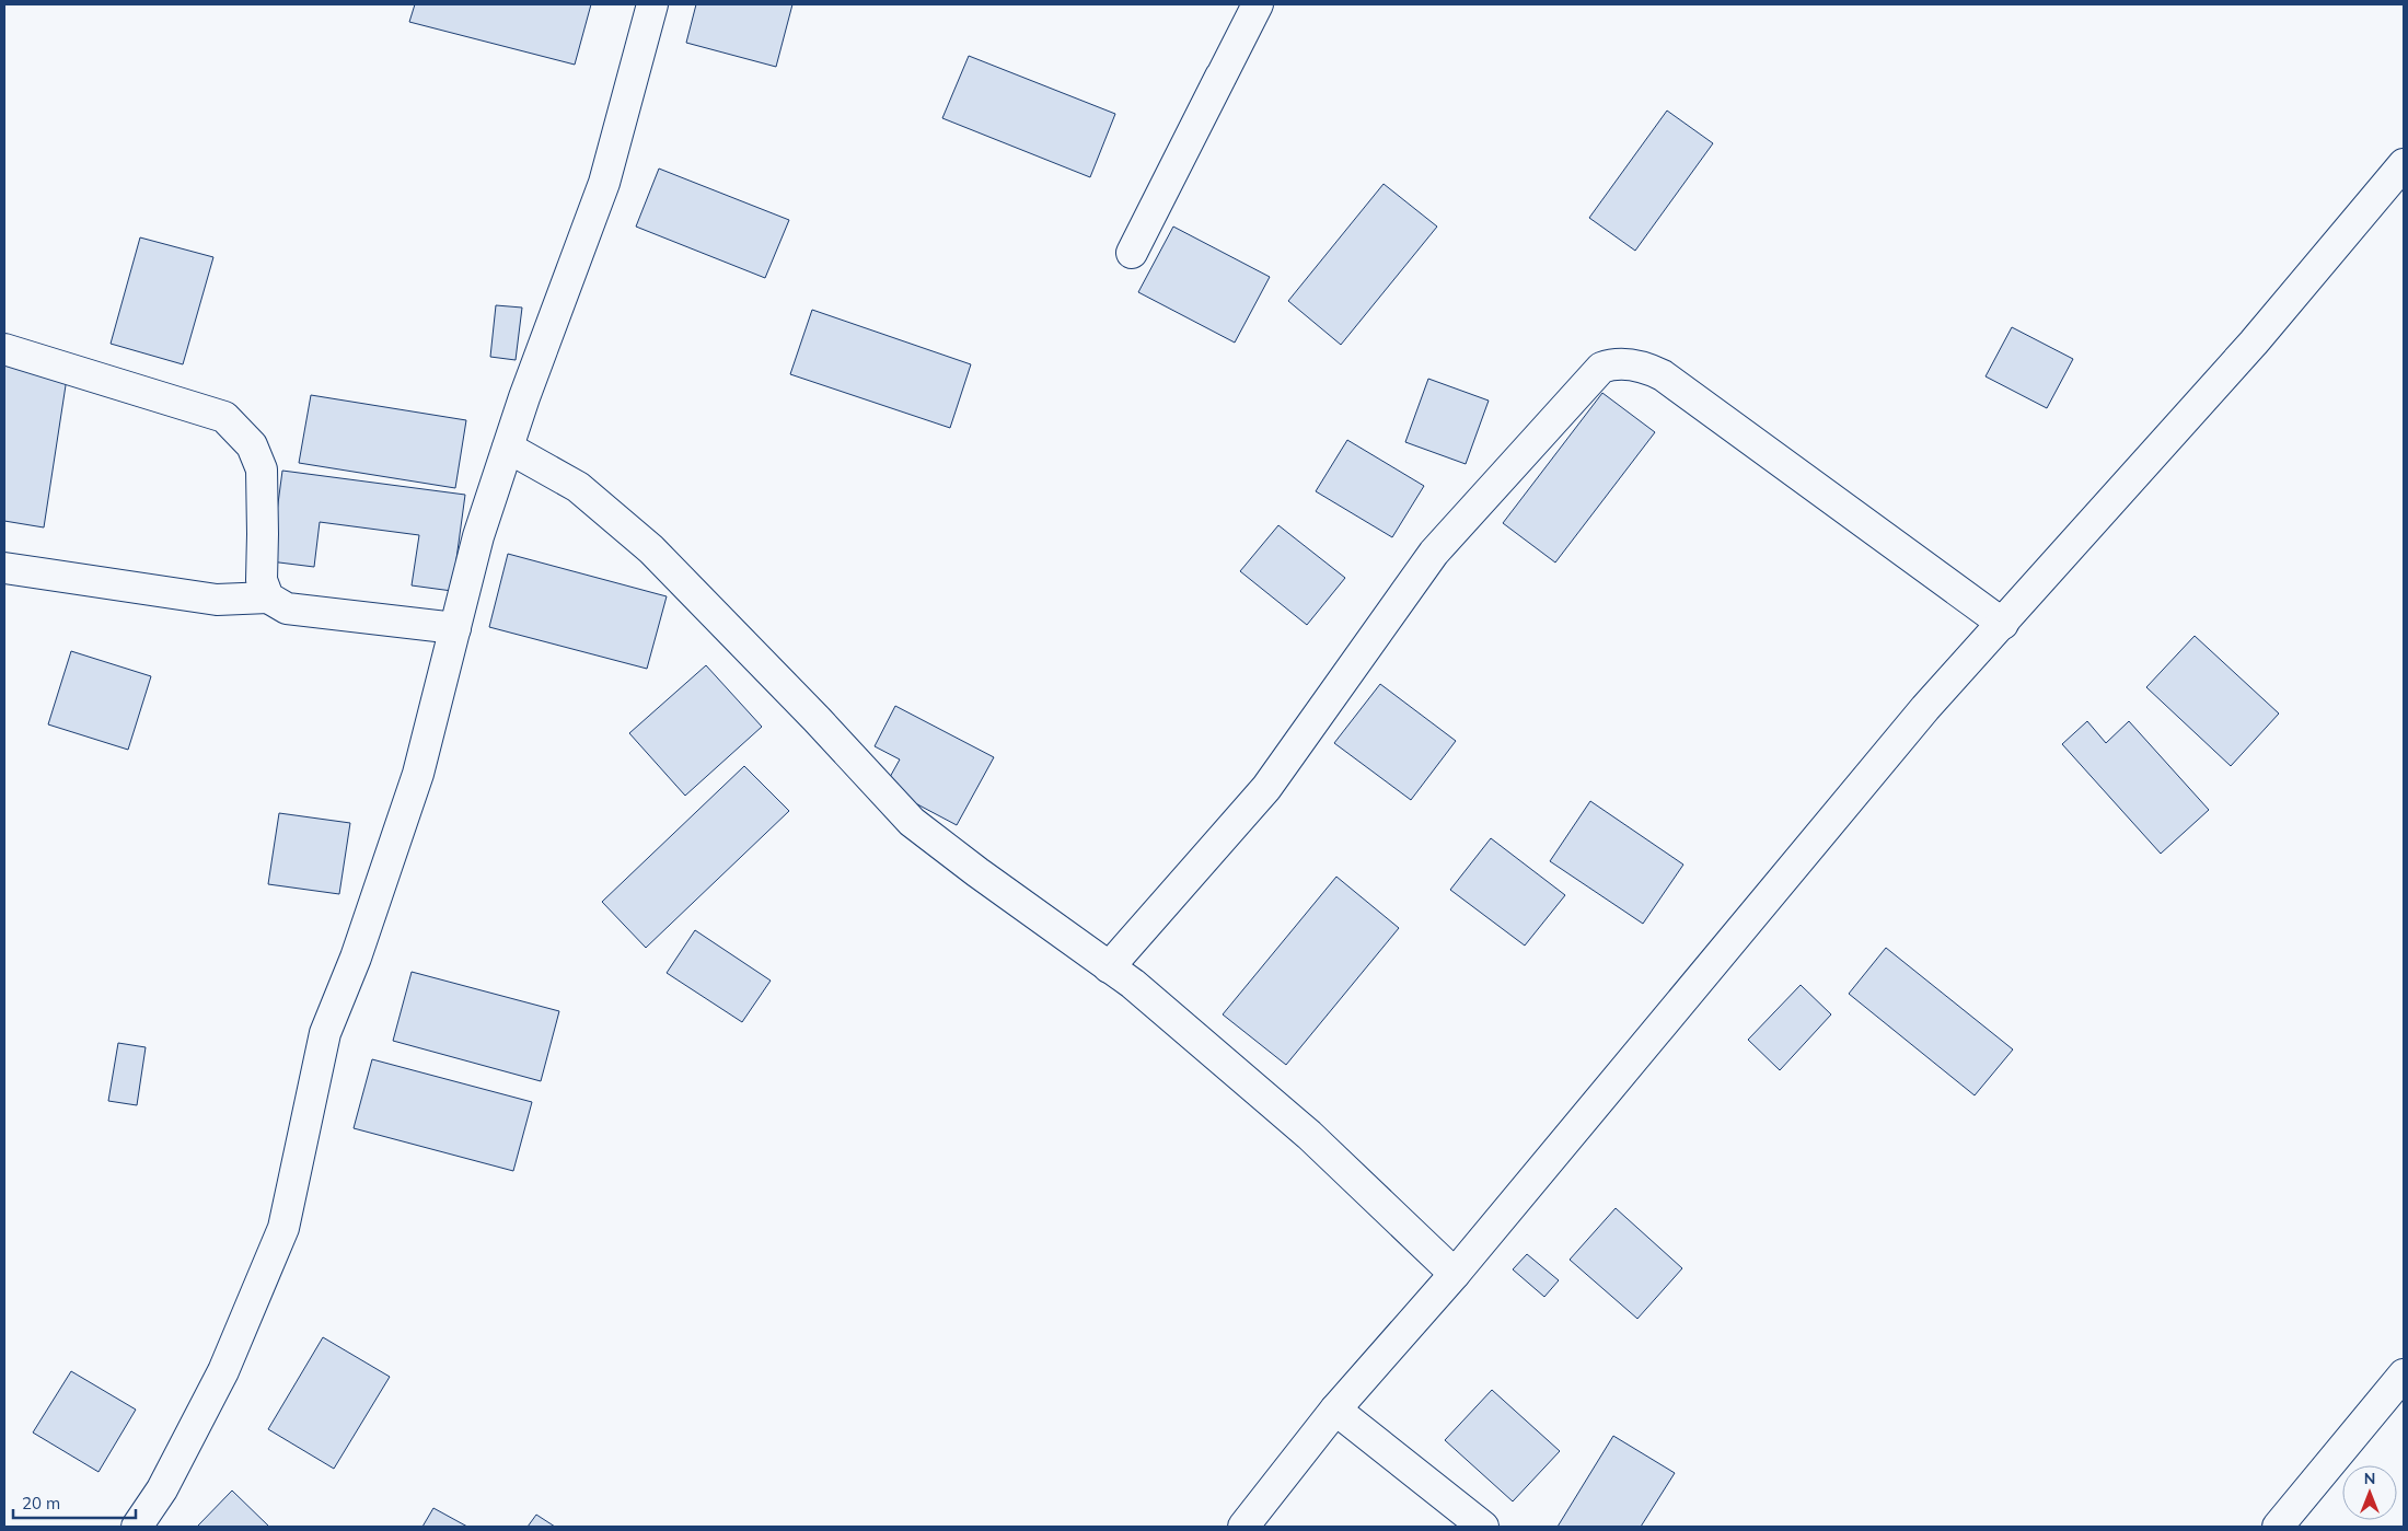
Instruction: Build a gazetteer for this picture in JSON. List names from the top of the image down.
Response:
{
  "scale_bar": "20 m",
  "north": "top"
}
